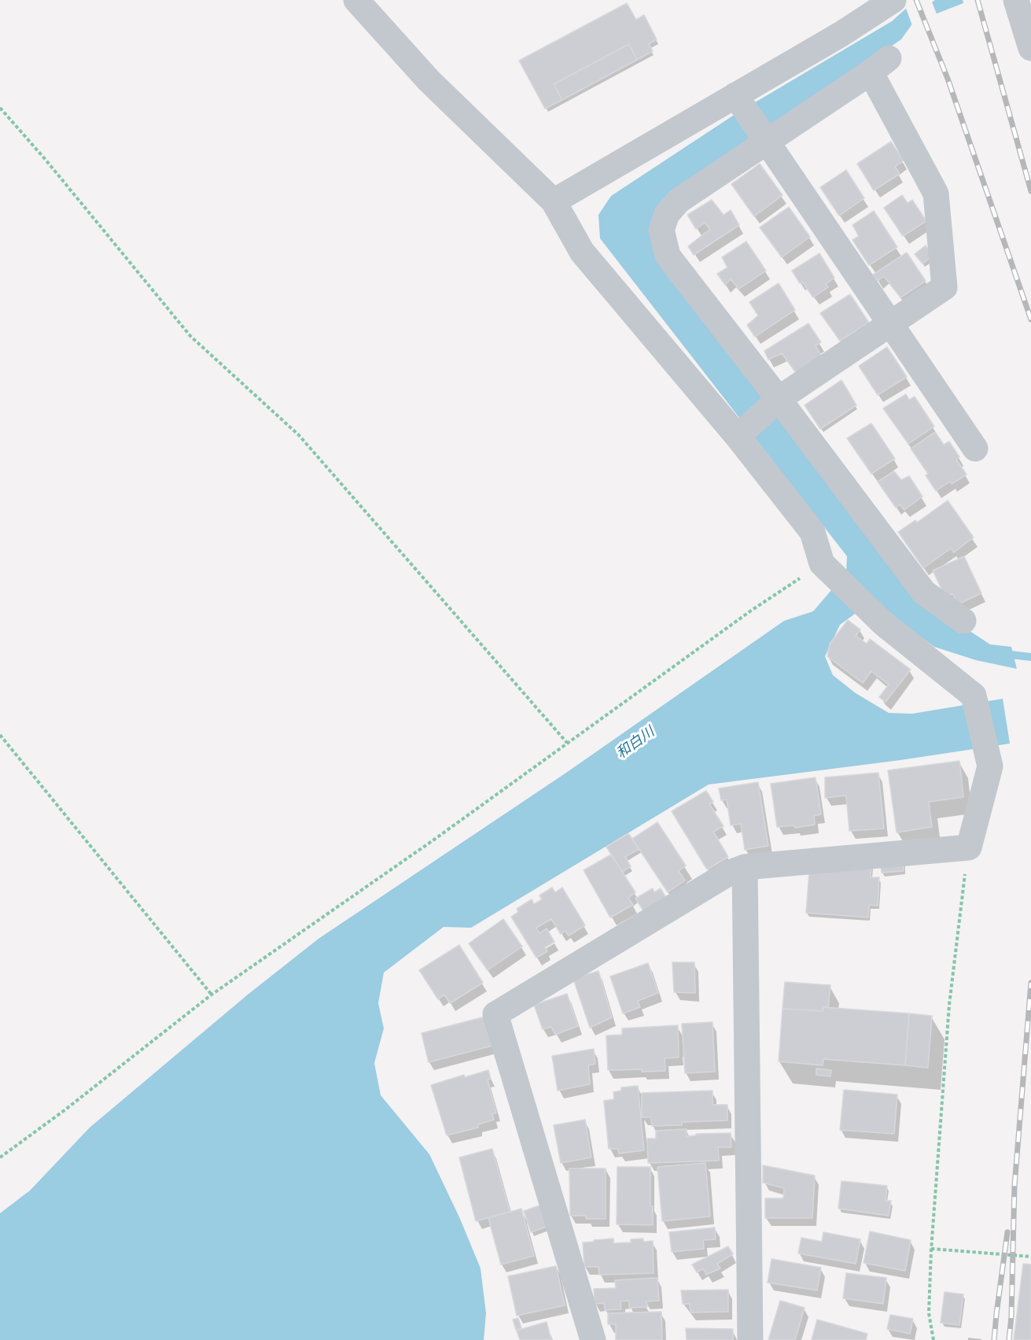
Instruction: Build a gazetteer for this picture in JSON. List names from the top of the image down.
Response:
{
  "water": ["和白川"]
}
